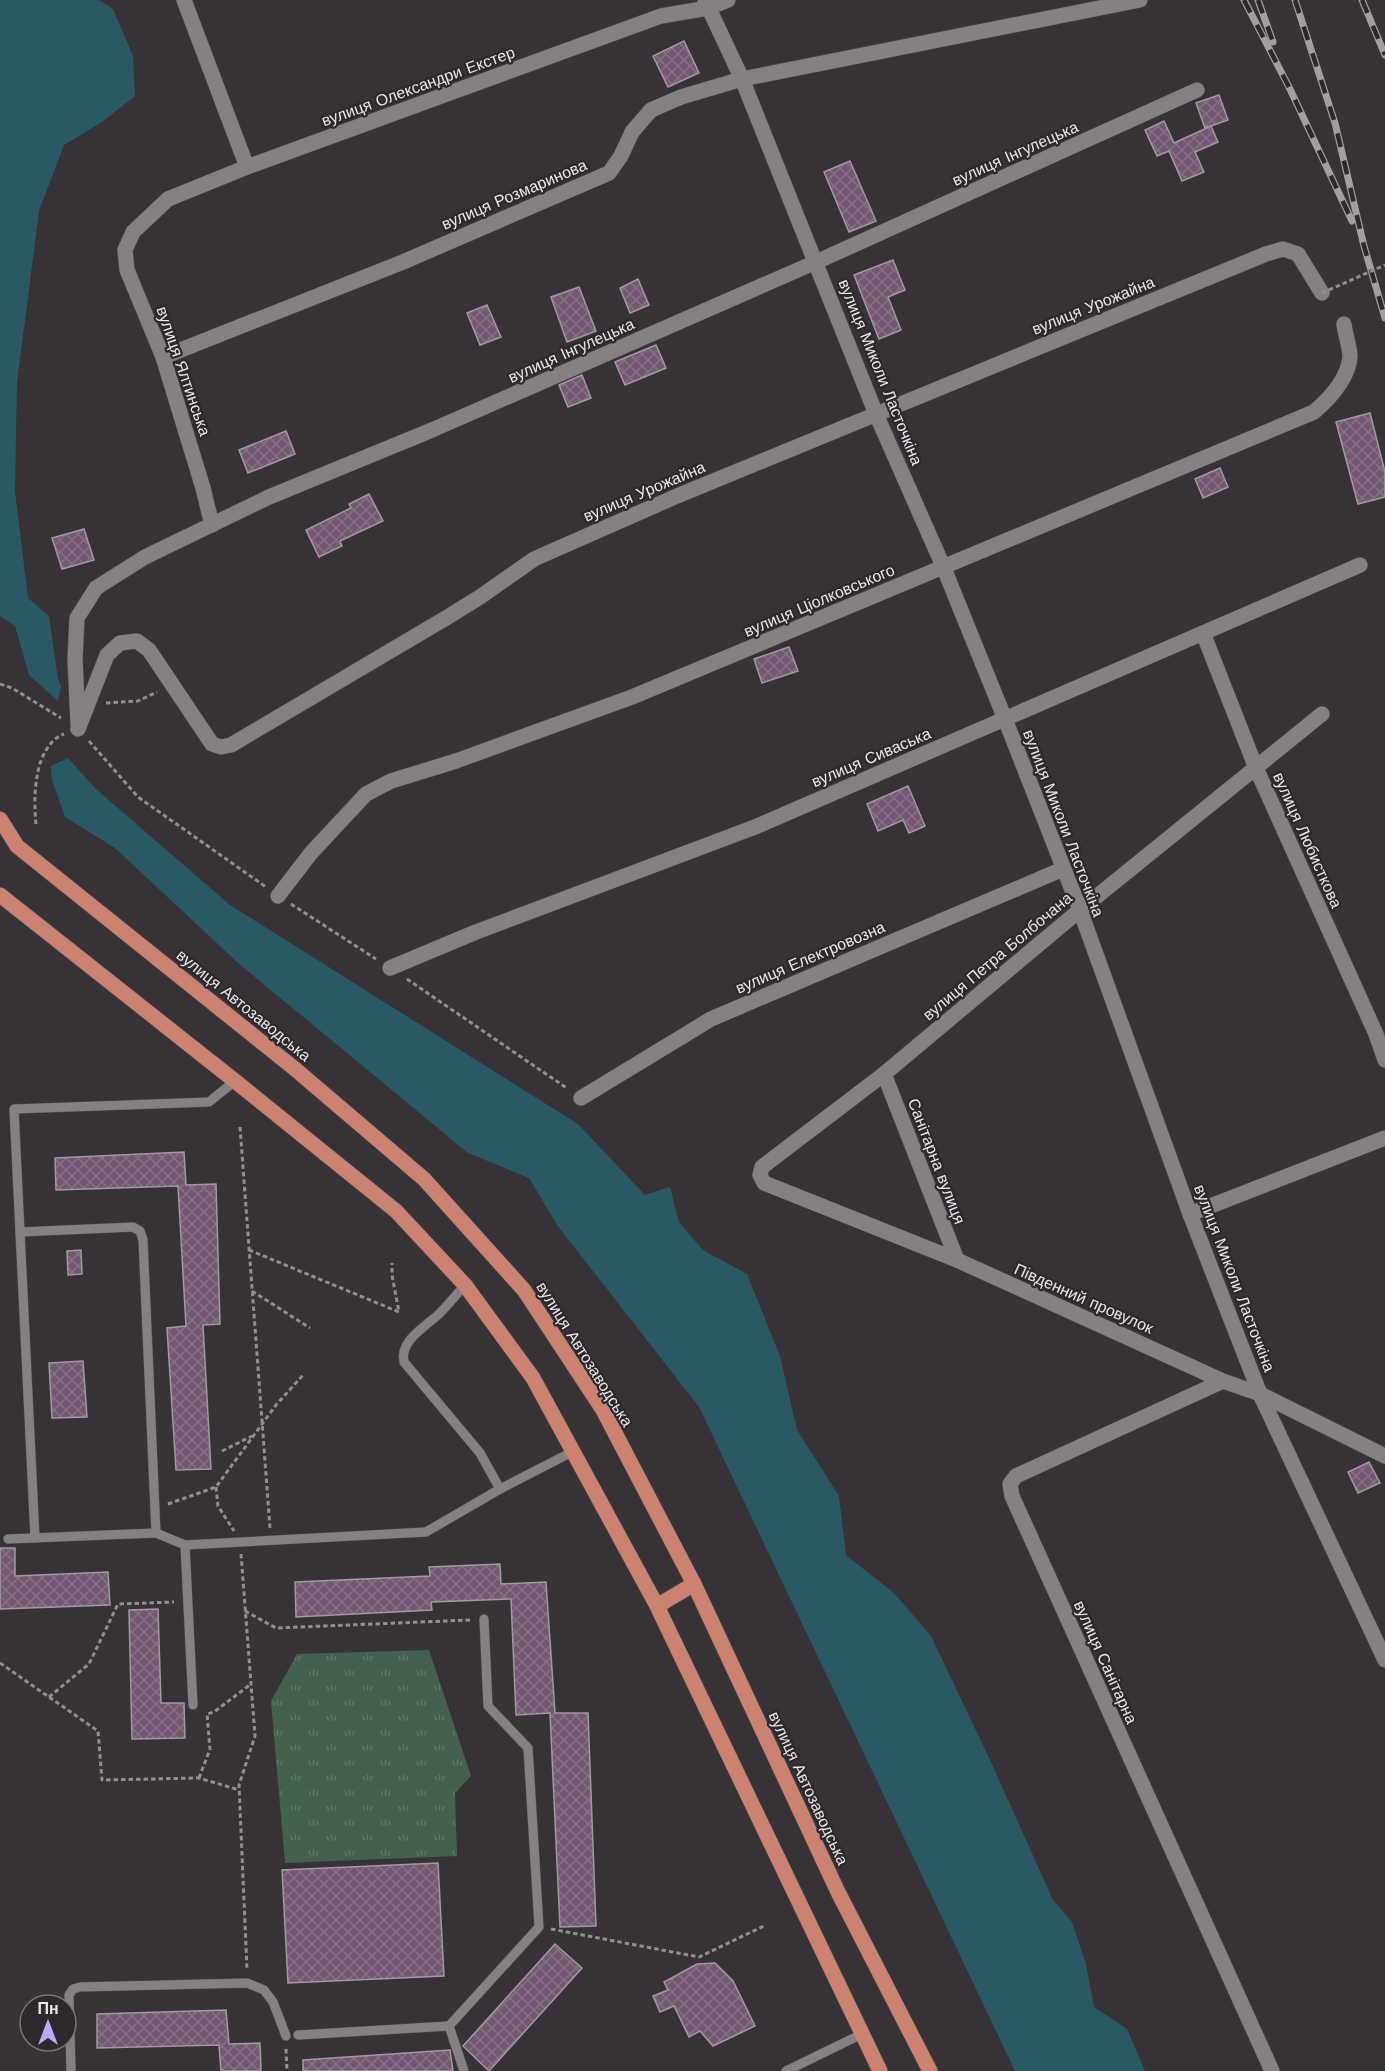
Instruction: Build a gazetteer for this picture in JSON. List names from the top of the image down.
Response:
{
  "streets": {
    "main road": ["вулиця Автозаводська"],
    "street": [
      "вулиця Олександри Екстер",
      "вулиця Інгулецька",
      "вулиця Розмаринова",
      "вулиця Урожайна",
      "вулиця Ялтинська",
      "вулиця Миколи Ласточкіна",
      "вулиця Ціолковського",
      "вулиця Сиваська",
      "вулиця Любисткова",
      "вулиця Петра Болбочана",
      "вулиця Електровозна",
      "Санітарна вулиця",
      "Південний провулок",
      "вулиця Санітарна"
    ]
  },
  "crossings": [
    ["вулиця Олександри Екстер", "вулиця Ялтинська"],
    ["вулиця Олександри Екстер", "вулиця Миколи Ласточкіна"],
    ["вулиця Інгулецька", "вулиця Урожайна"],
    ["вулиця Інгулецька", "вулиця Ялтинська"],
    ["вулиця Інгулецька", "вулиця Миколи Ласточкіна"],
    ["вулиця Розмаринова", "вулиця Ялтинська"],
    ["вулиця Розмаринова", "вулиця Миколи Ласточкіна"],
    ["вулиця Урожайна", "вулиця Миколи Ласточкіна"],
    ["вулиця Миколи Ласточкіна", "вулиця Ціолковського"],
    ["вулиця Миколи Ласточкіна", "вулиця Сиваська"],
    ["вулиця Миколи Ласточкіна", "вулиця Петра Болбочана"],
    ["вулиця Миколи Ласточкіна", "вулиця Електровозна"],
    ["вулиця Миколи Ласточкіна", "Південний провулок"],
    ["вулиця Сиваська", "вулиця Любисткова"],
    ["вулиця Любисткова", "вулиця Петра Болбочана"],
    ["вулиця Петра Болбочана", "Санітарна вулиця"],
    ["вулиця Петра Болбочана", "Південний провулок"],
    ["Санітарна вулиця", "Південний провулок"],
    ["Південний провулок", "вулиця Санітарна"]
  ],
  "north": "top"
}
